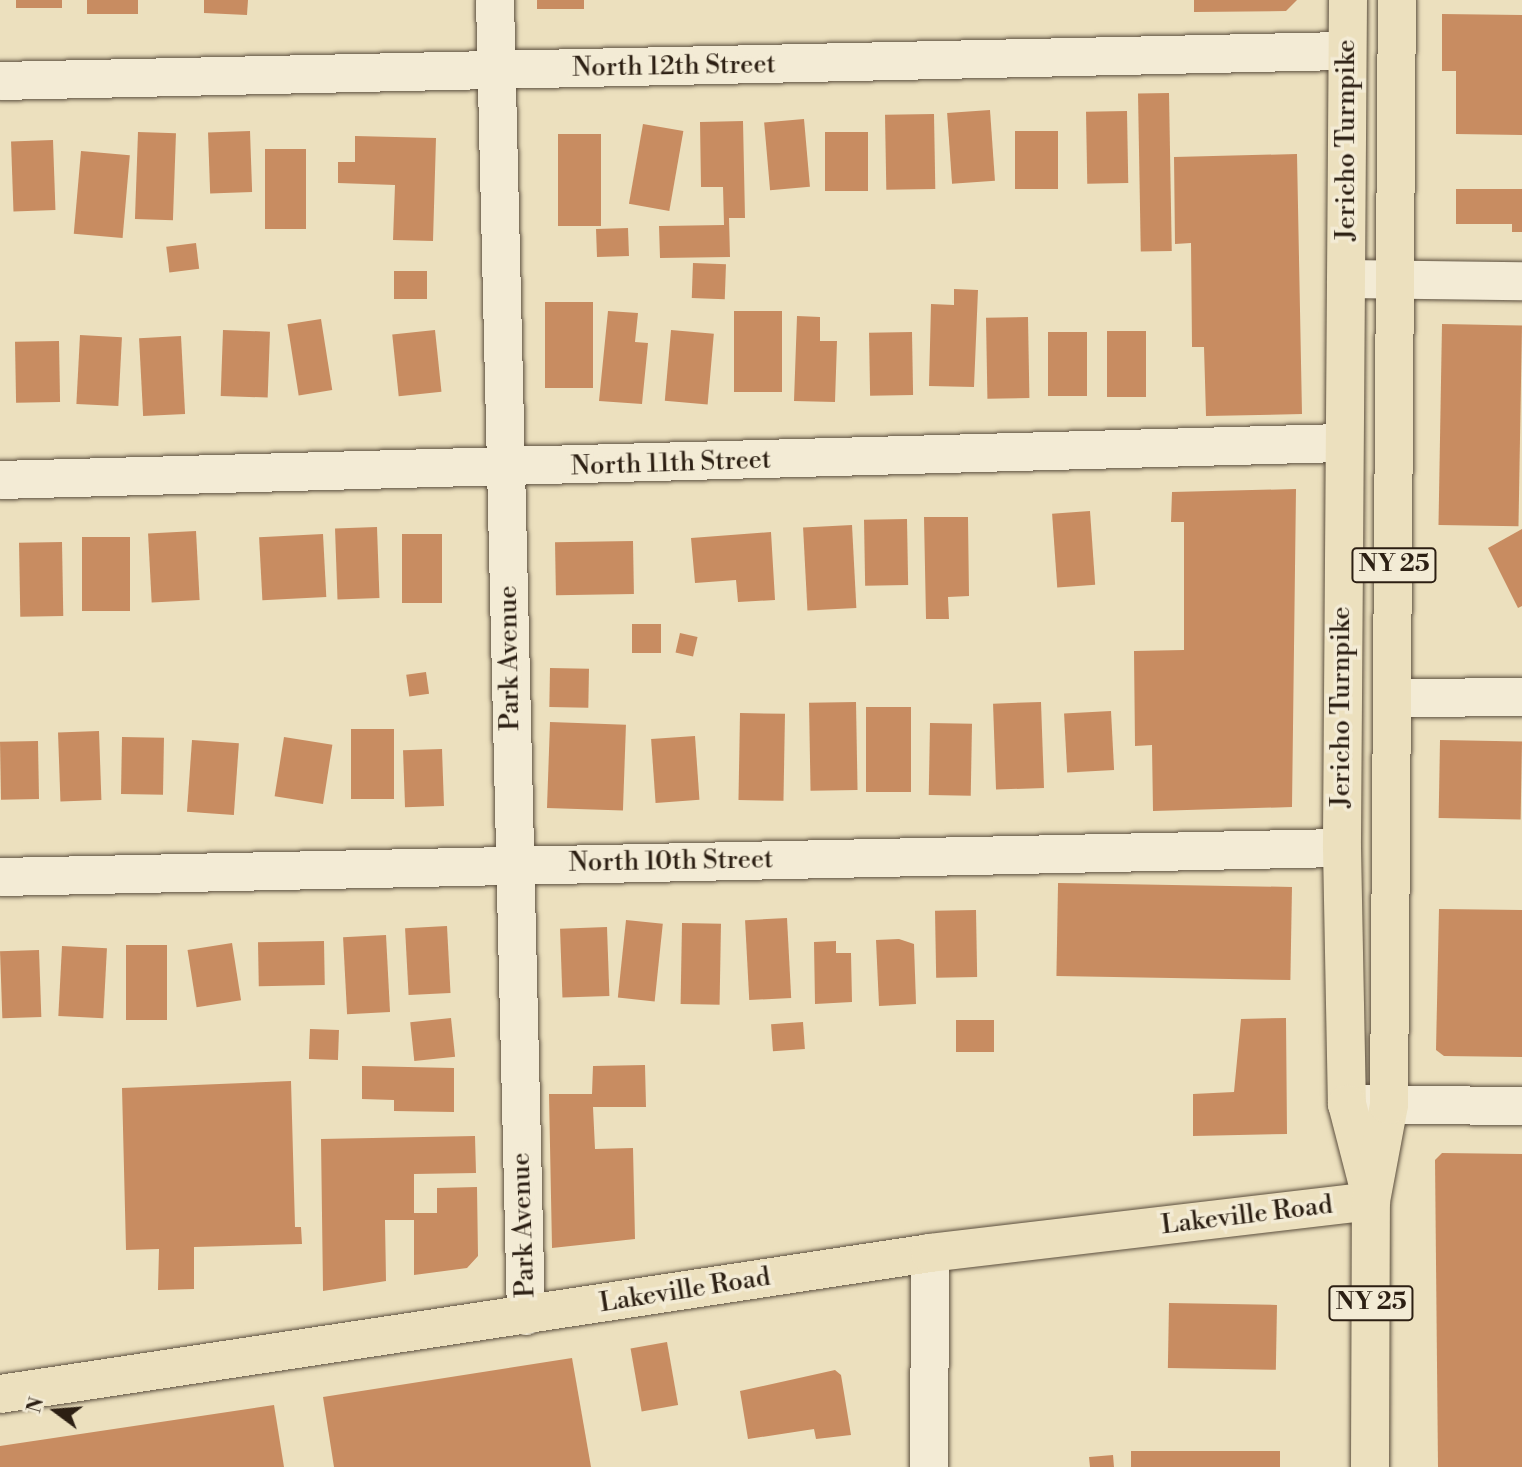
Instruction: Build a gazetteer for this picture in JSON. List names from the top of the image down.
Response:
{
  "streets": {
    "main road": ["Jericho Turnpike", "NY 25", "Lakeville Road"],
    "street": [
      "North 12th Street",
      "North 11th Street",
      "Park Avenue",
      "North 10th Street"
    ]
  },
  "crossings": [
    ["North 12th Street", "Jericho Turnpike"],
    ["North 12th Street", "Park Avenue"],
    ["Jericho Turnpike", "North 11th Street"],
    ["Jericho Turnpike", "North 10th Street"],
    ["Jericho Turnpike", "Lakeville Road"],
    ["North 11th Street", "Park Avenue"],
    ["Park Avenue", "North 10th Street"],
    ["Park Avenue", "Lakeville Road"]
  ],
  "north": "left"
}
